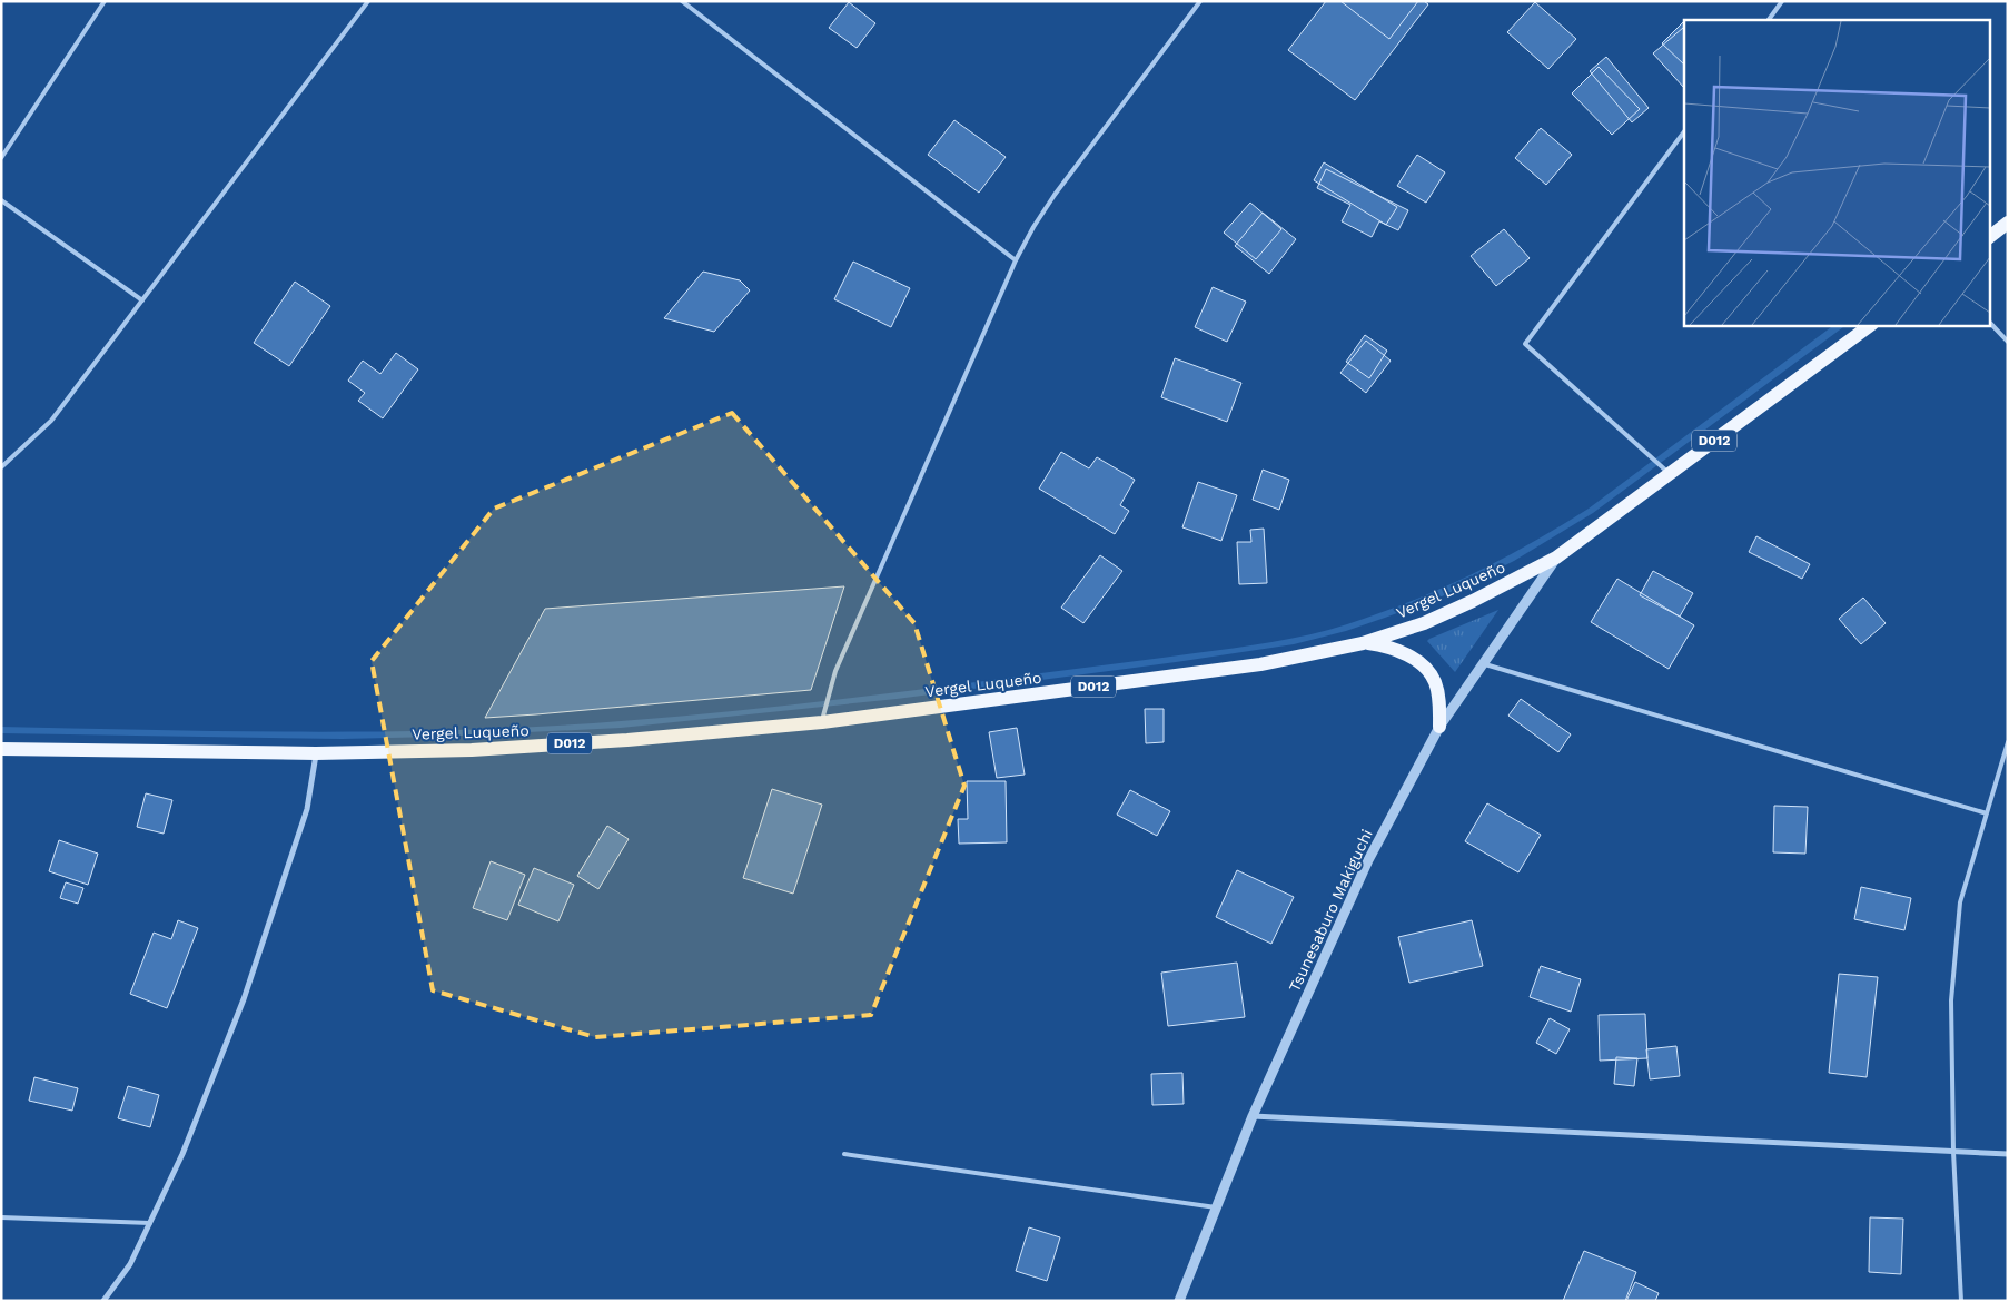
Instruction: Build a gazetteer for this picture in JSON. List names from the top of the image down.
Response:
{
  "streets": {
    "main road": ["D012", "Vergel Luqueño"],
    "street": ["Tsunesaburo Makiguchi"]
  },
  "crossings": [
    ["Vergel Luqueño", "Tsunesaburo Makiguchi"]
  ]
}
